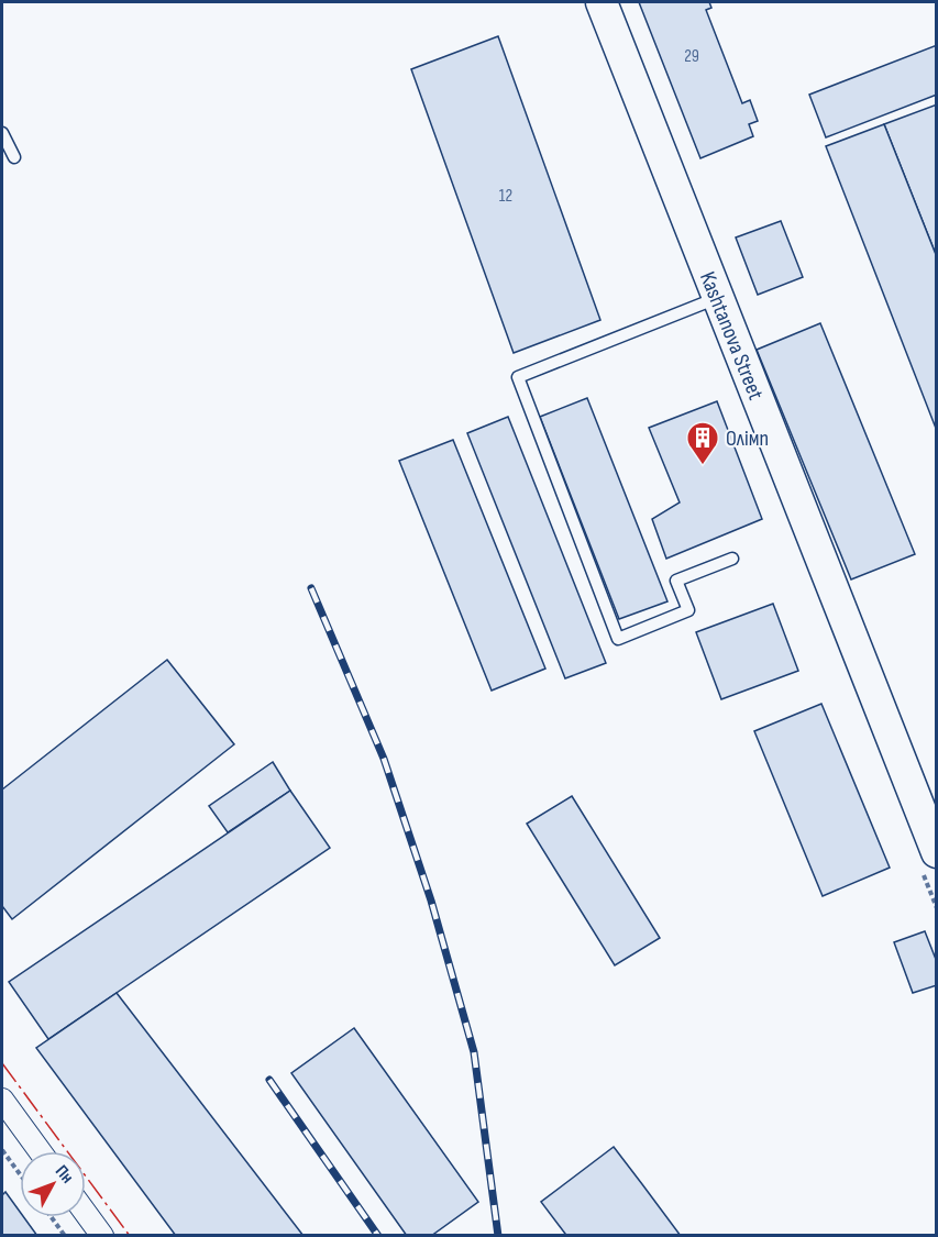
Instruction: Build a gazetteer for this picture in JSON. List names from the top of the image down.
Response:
{
  "streets": {
    "street": ["Kashtanova Street"]
  },
  "places": {
    "building": ["Олімп"]
  },
  "house_numbers": ["29", "12"],
  "north": "top right"
}
